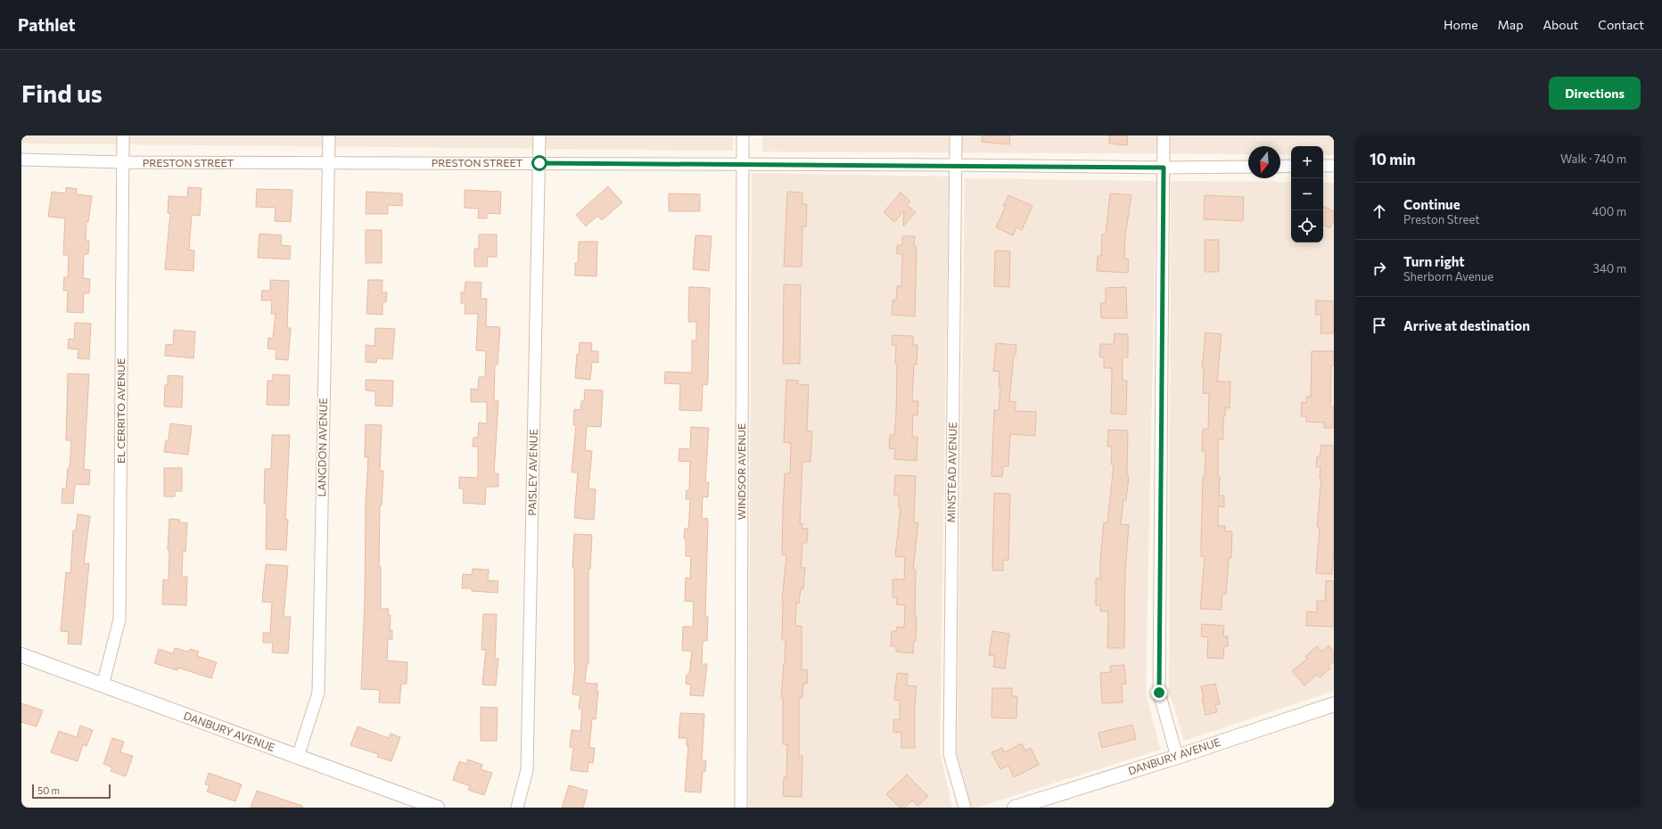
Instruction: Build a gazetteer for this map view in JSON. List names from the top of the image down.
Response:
{
  "streets": {
    "street": [
      "PRESTON STREET",
      "EL CERRITO AVENUE",
      "LANGDON AVENUE",
      "WINDSOR AVENUE",
      "PAISLEY AVENUE",
      "MINSTEAD AVENUE",
      "DANBURY AVENUE"
    ]
  },
  "crossings": [
    ["PRESTON STREET", "EL CERRITO AVENUE"],
    ["PRESTON STREET", "LANGDON AVENUE"],
    ["PRESTON STREET", "WINDSOR AVENUE"],
    ["PRESTON STREET", "PAISLEY AVENUE"],
    ["PRESTON STREET", "MINSTEAD AVENUE"],
    ["EL CERRITO AVENUE", "DANBURY AVENUE"],
    ["LANGDON AVENUE", "DANBURY AVENUE"]
  ],
  "scale_bar": "50 m",
  "north": "bottom",
  "page": {
    "header": "Pathlet",
    "nav": [
      "Home",
      "Map",
      "About",
      "Contact"
    ],
    "buttons": "Directions",
    "title": "Find us",
    "heading": ["10 min", "Walk · 740 m"],
    "map_buttons": ["+", "−"],
    "list": [
      ["Continue", "Preston Street", "400 m"],
      ["Turn right", "Sherborn Avenue", "340 m"],
      "Arrive at destination"
    ],
    "scale": "50 m"
  }
}
